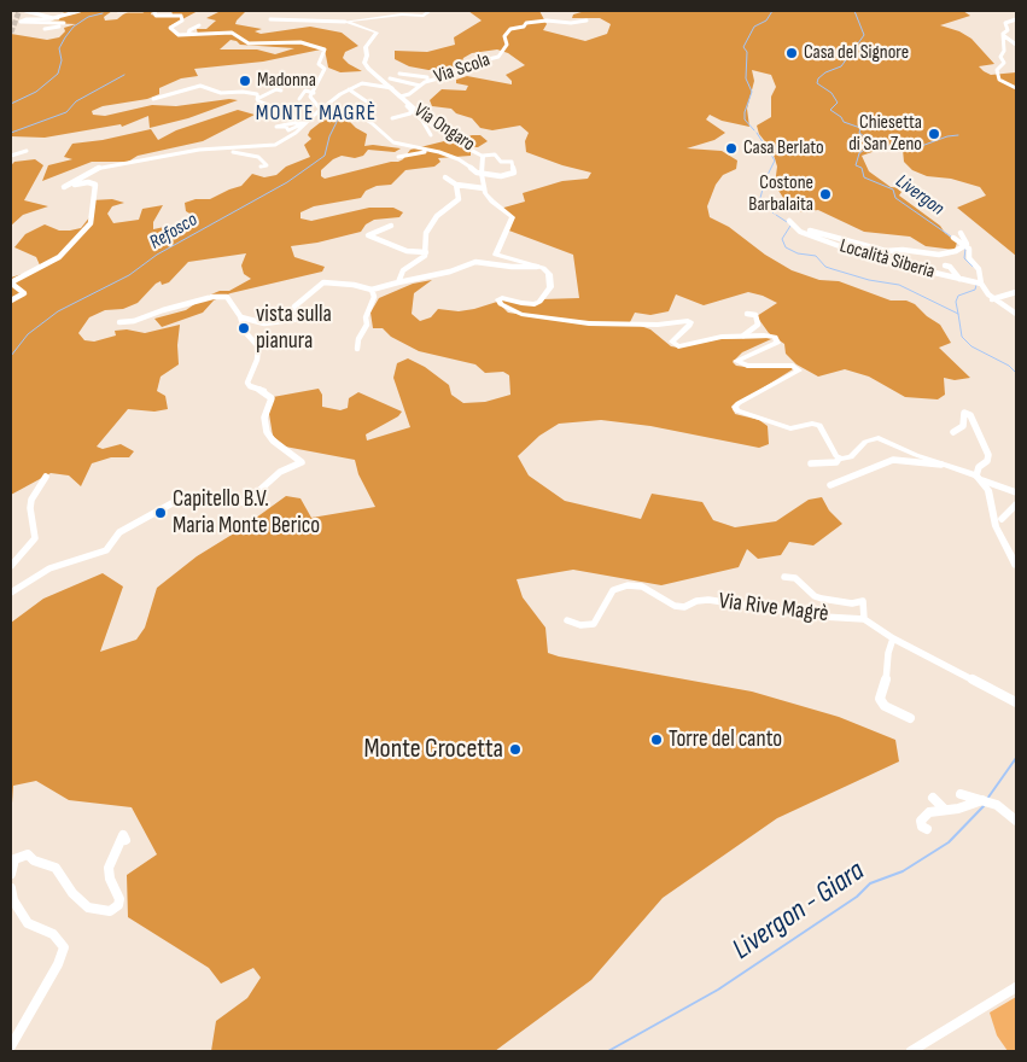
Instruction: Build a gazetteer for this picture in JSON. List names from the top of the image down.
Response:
{
  "streets": {
    "main road": ["Via Ongaro"],
    "street": ["Via Scola", "Località Siberia", "Via Rive Magrè"]
  },
  "crossings": [
    ["Via Scola", "Via Ongaro"]
  ],
  "districts": ["MONTE MAGRÈ"],
  "water": ["Livergon", "Refosco", "Livergon - Giara"],
  "places": [
    "Casa del Signore",
    "Madonna",
    "Chiesetta di San Zeno",
    "Casa Berlato",
    "Costone Barbalaita",
    "vista sulla pianura",
    "Capitello B.V. Maria Monte Berico",
    "Torre del canto",
    "Monte Crocetta"
  ]
}
